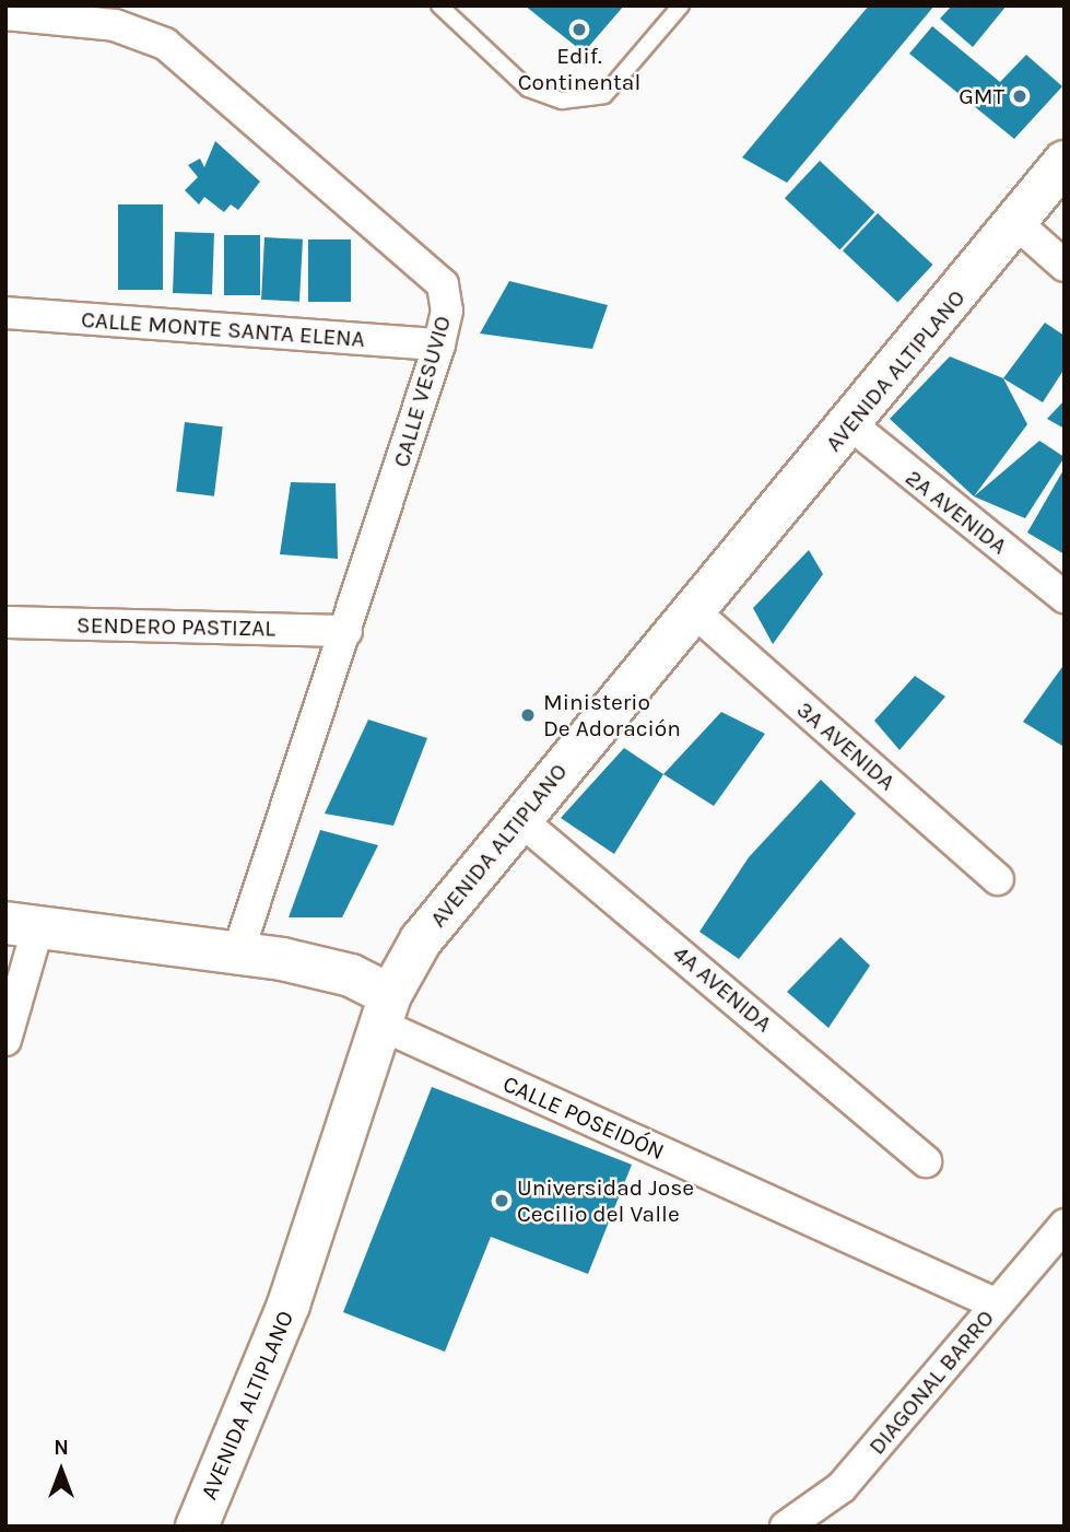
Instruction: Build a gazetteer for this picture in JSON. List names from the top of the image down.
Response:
{
  "streets": {
    "street": [
      "CALLE MONTE SANTA ELENA",
      "AVENIDA ALTIPLANO",
      "CALLE VESUVIO",
      "2A AVENIDA",
      "SENDERO PASTIZAL",
      "3A AVENIDA",
      "4A AVENIDA",
      "CALLE POSEIDÓN",
      "DIAGONAL BARRO"
    ]
  },
  "crossings": [
    ["CALLE MONTE SANTA ELENA", "CALLE VESUVIO"],
    ["AVENIDA ALTIPLANO", "2A AVENIDA"],
    ["AVENIDA ALTIPLANO", "3A AVENIDA"],
    ["AVENIDA ALTIPLANO", "4A AVENIDA"],
    ["AVENIDA ALTIPLANO", "CALLE POSEIDÓN"],
    ["CALLE VESUVIO", "SENDERO PASTIZAL"],
    ["CALLE VESUVIO", "CALLE POSEIDÓN"],
    ["CALLE POSEIDÓN", "DIAGONAL BARRO"]
  ],
  "places": [
    "Edif. Continental",
    "GMT",
    "Ministerio De Adoración",
    "Universidad Jose Cecilio del Valle"
  ],
  "north": "top"
}
